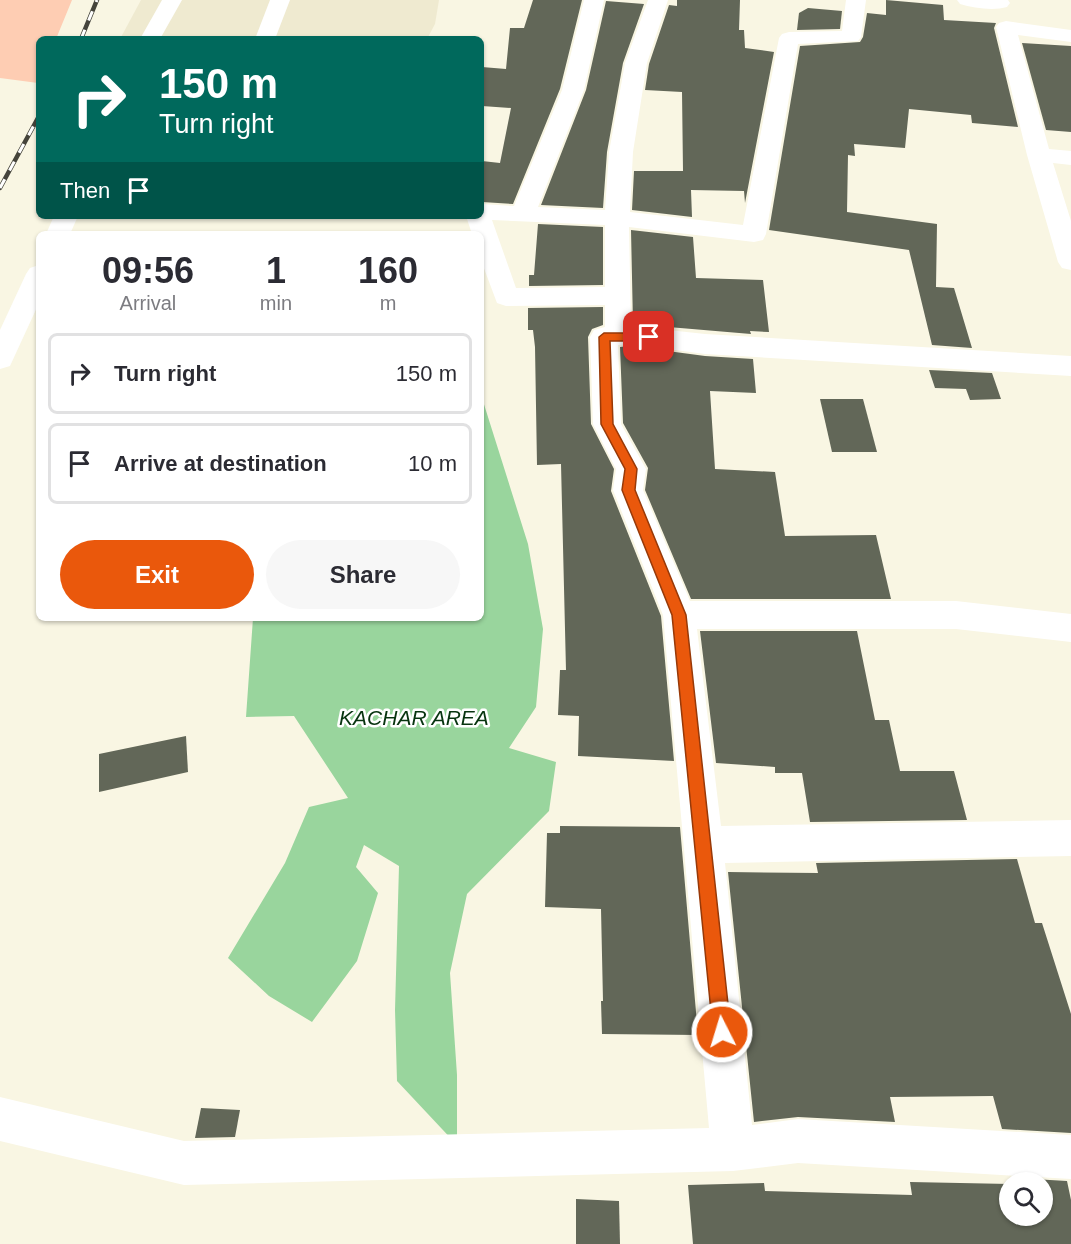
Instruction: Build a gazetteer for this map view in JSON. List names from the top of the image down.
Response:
{
  "water": ["KACHAR AREA"],
  "page": {
    "turn": ["150 m", "Turn right"],
    "then": "Then",
    "eta": [
      "09:56",
      "Arrival",
      "1",
      "min",
      "160",
      "m"
    ],
    "list": [
      {
        "name": "Turn right",
        "value": "150 m"
      },
      {
        "name": "Arrive at destination",
        "value": "10 m"
      }
    ],
    "buttons": ["Exit", "Share"]
  }
}
